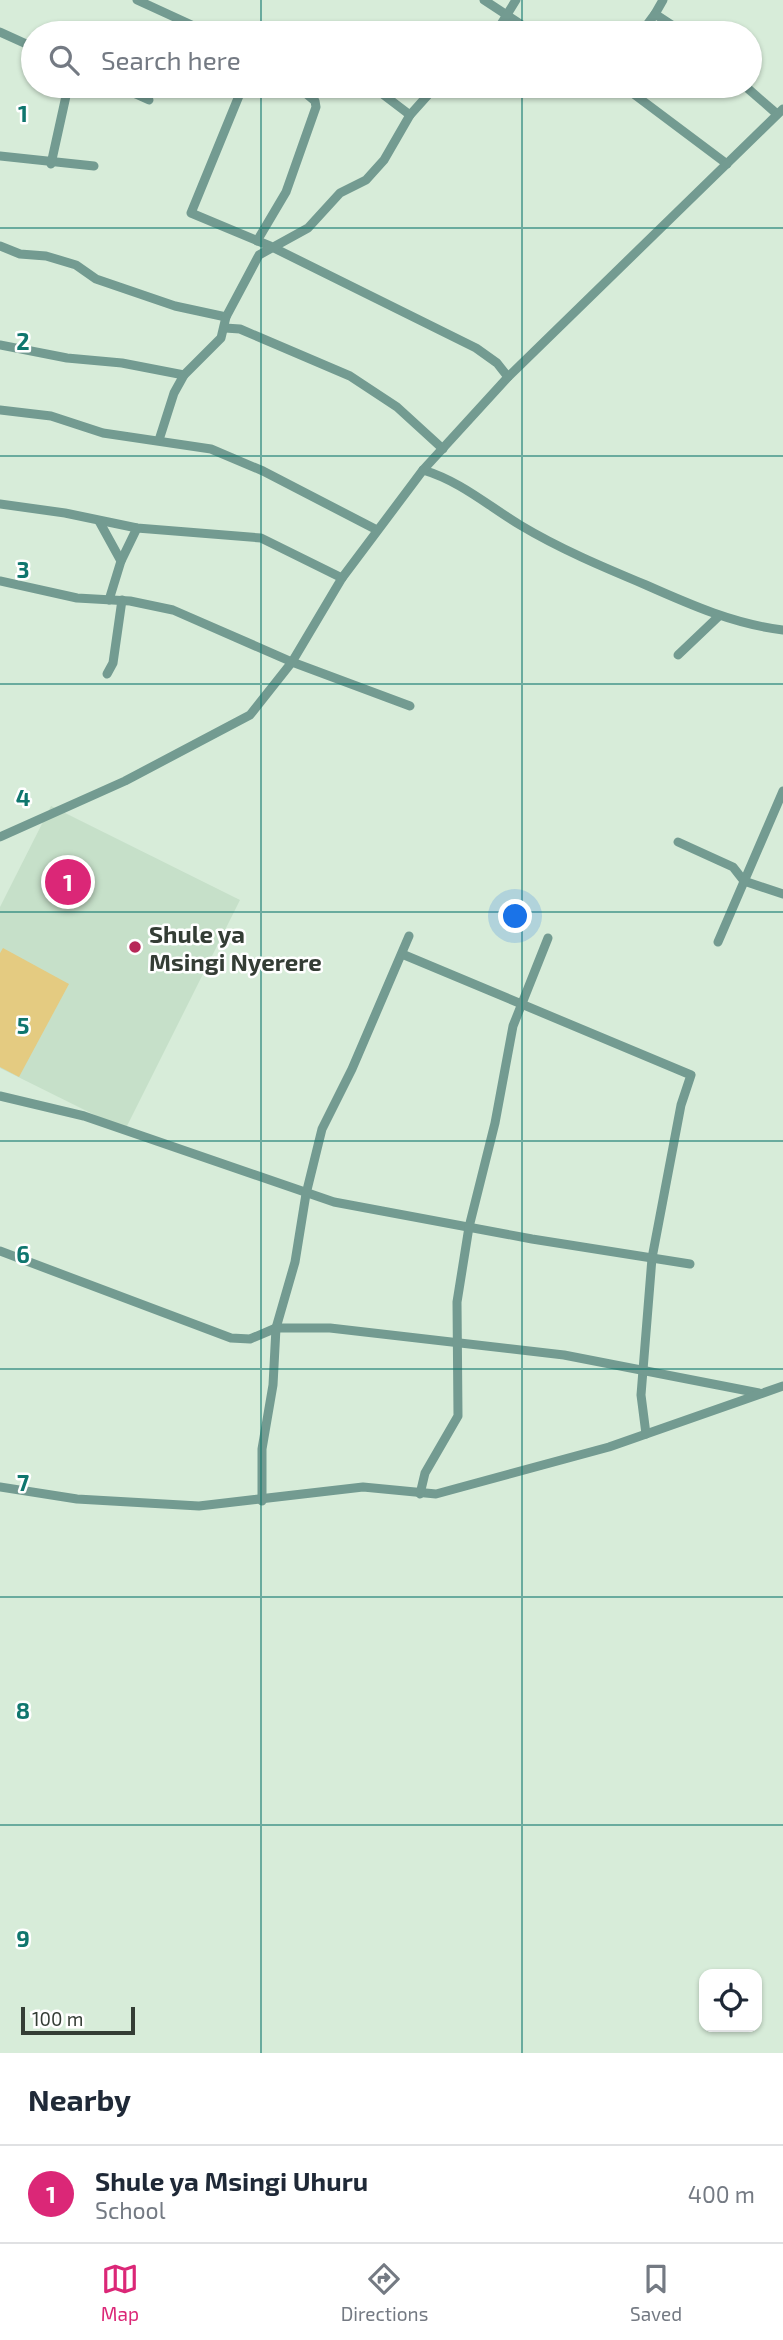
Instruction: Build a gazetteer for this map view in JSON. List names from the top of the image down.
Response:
{
  "places": ["Shule ya Msingi Nyerere"],
  "scale_bar": "100 m",
  "page": {
    "search": "Search here",
    "pins": "1",
    "scale": "100 m",
    "heading": "Nearby",
    "list": [
      {
        "mark": "1",
        "name": "Shule ya Msingi Uhuru",
        "note": "School",
        "value": "400 m"
      }
    ],
    "nav": ["Map", "Directions", "Saved"]
  },
  "grid": {
    "rows": [
      "1",
      "2",
      "3",
      "4",
      "5",
      "6",
      "7",
      "8",
      "9"
    ]
  }
}
